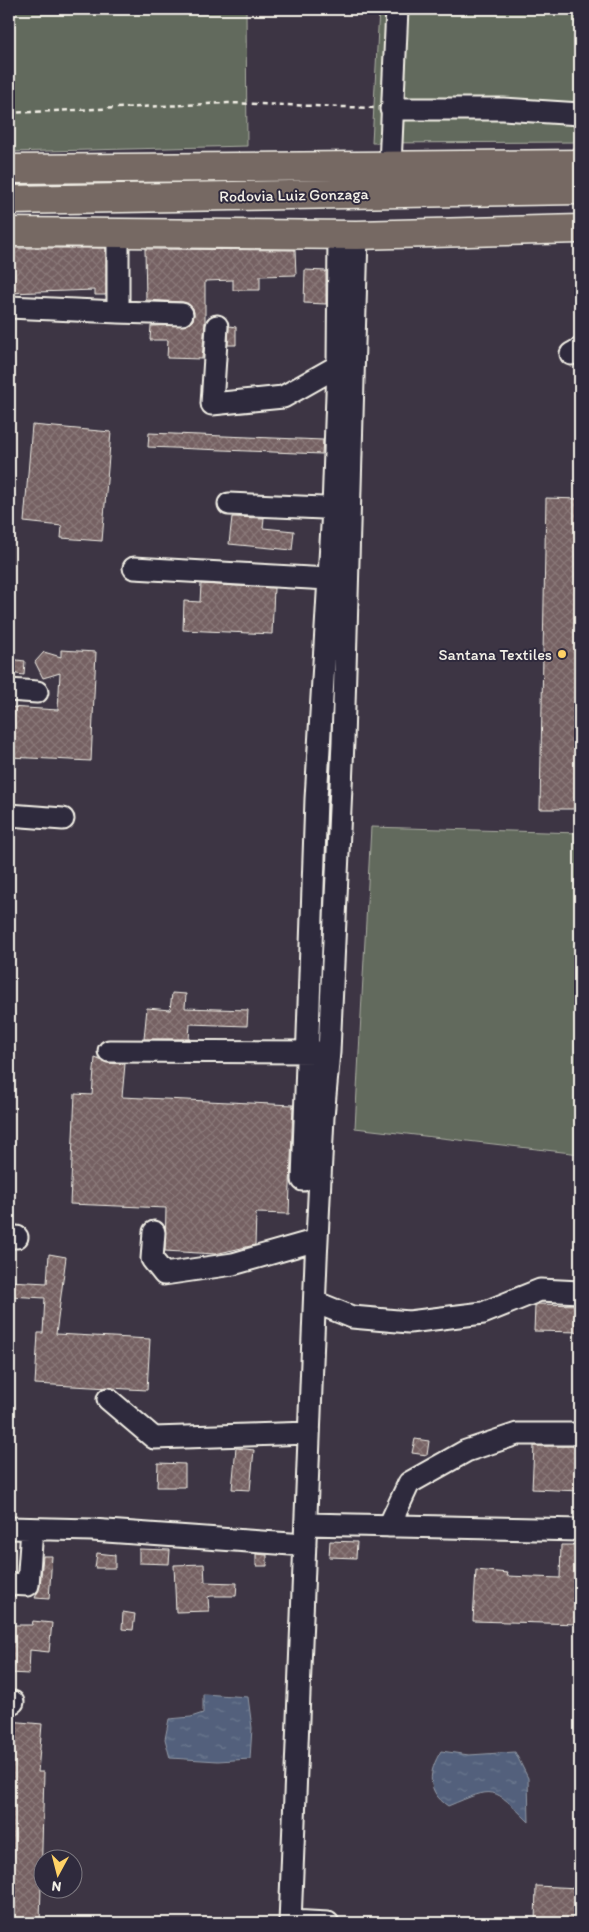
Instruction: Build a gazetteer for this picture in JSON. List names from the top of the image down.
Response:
{
  "streets": {
    "main road": ["Rodovia Luiz Gonzaga"]
  },
  "places": ["Santana Textiles"],
  "north": "bottom"
}
